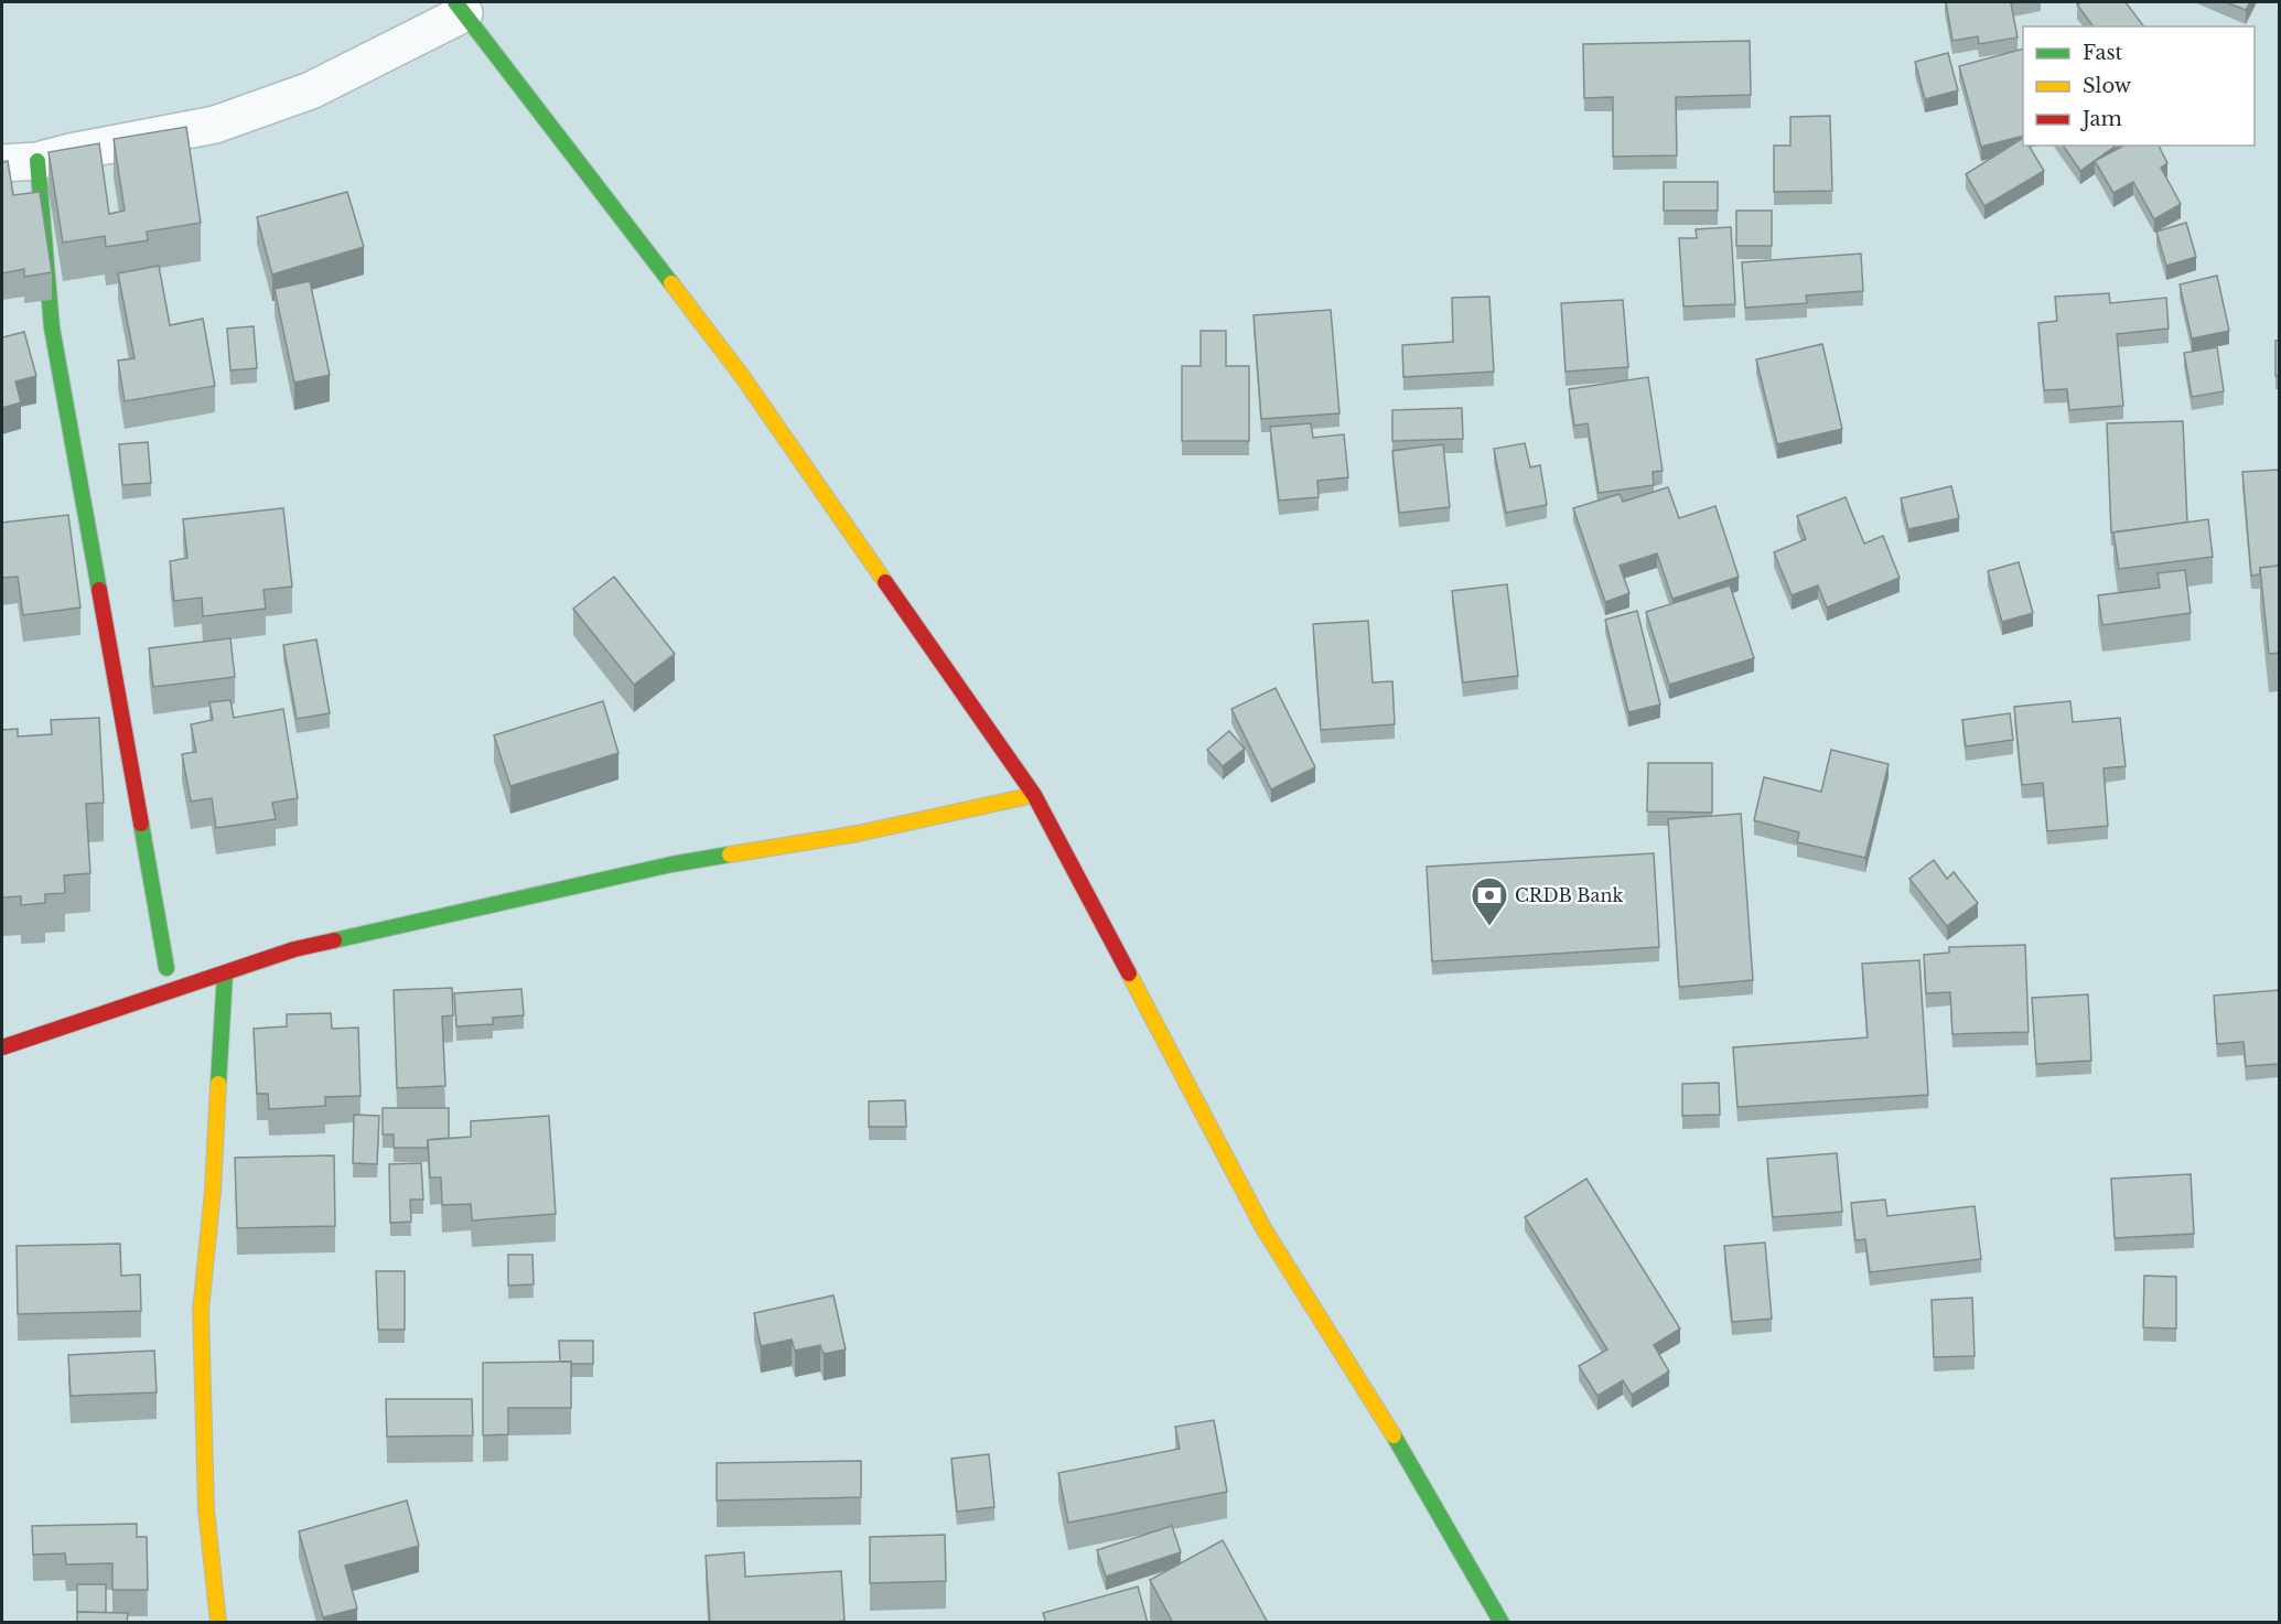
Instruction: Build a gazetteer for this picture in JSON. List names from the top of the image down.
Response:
{
  "places": {
    "bank": ["CRDB Bank"]
  },
  "legend": ["Fast", "Slow", "Jam"]
}
